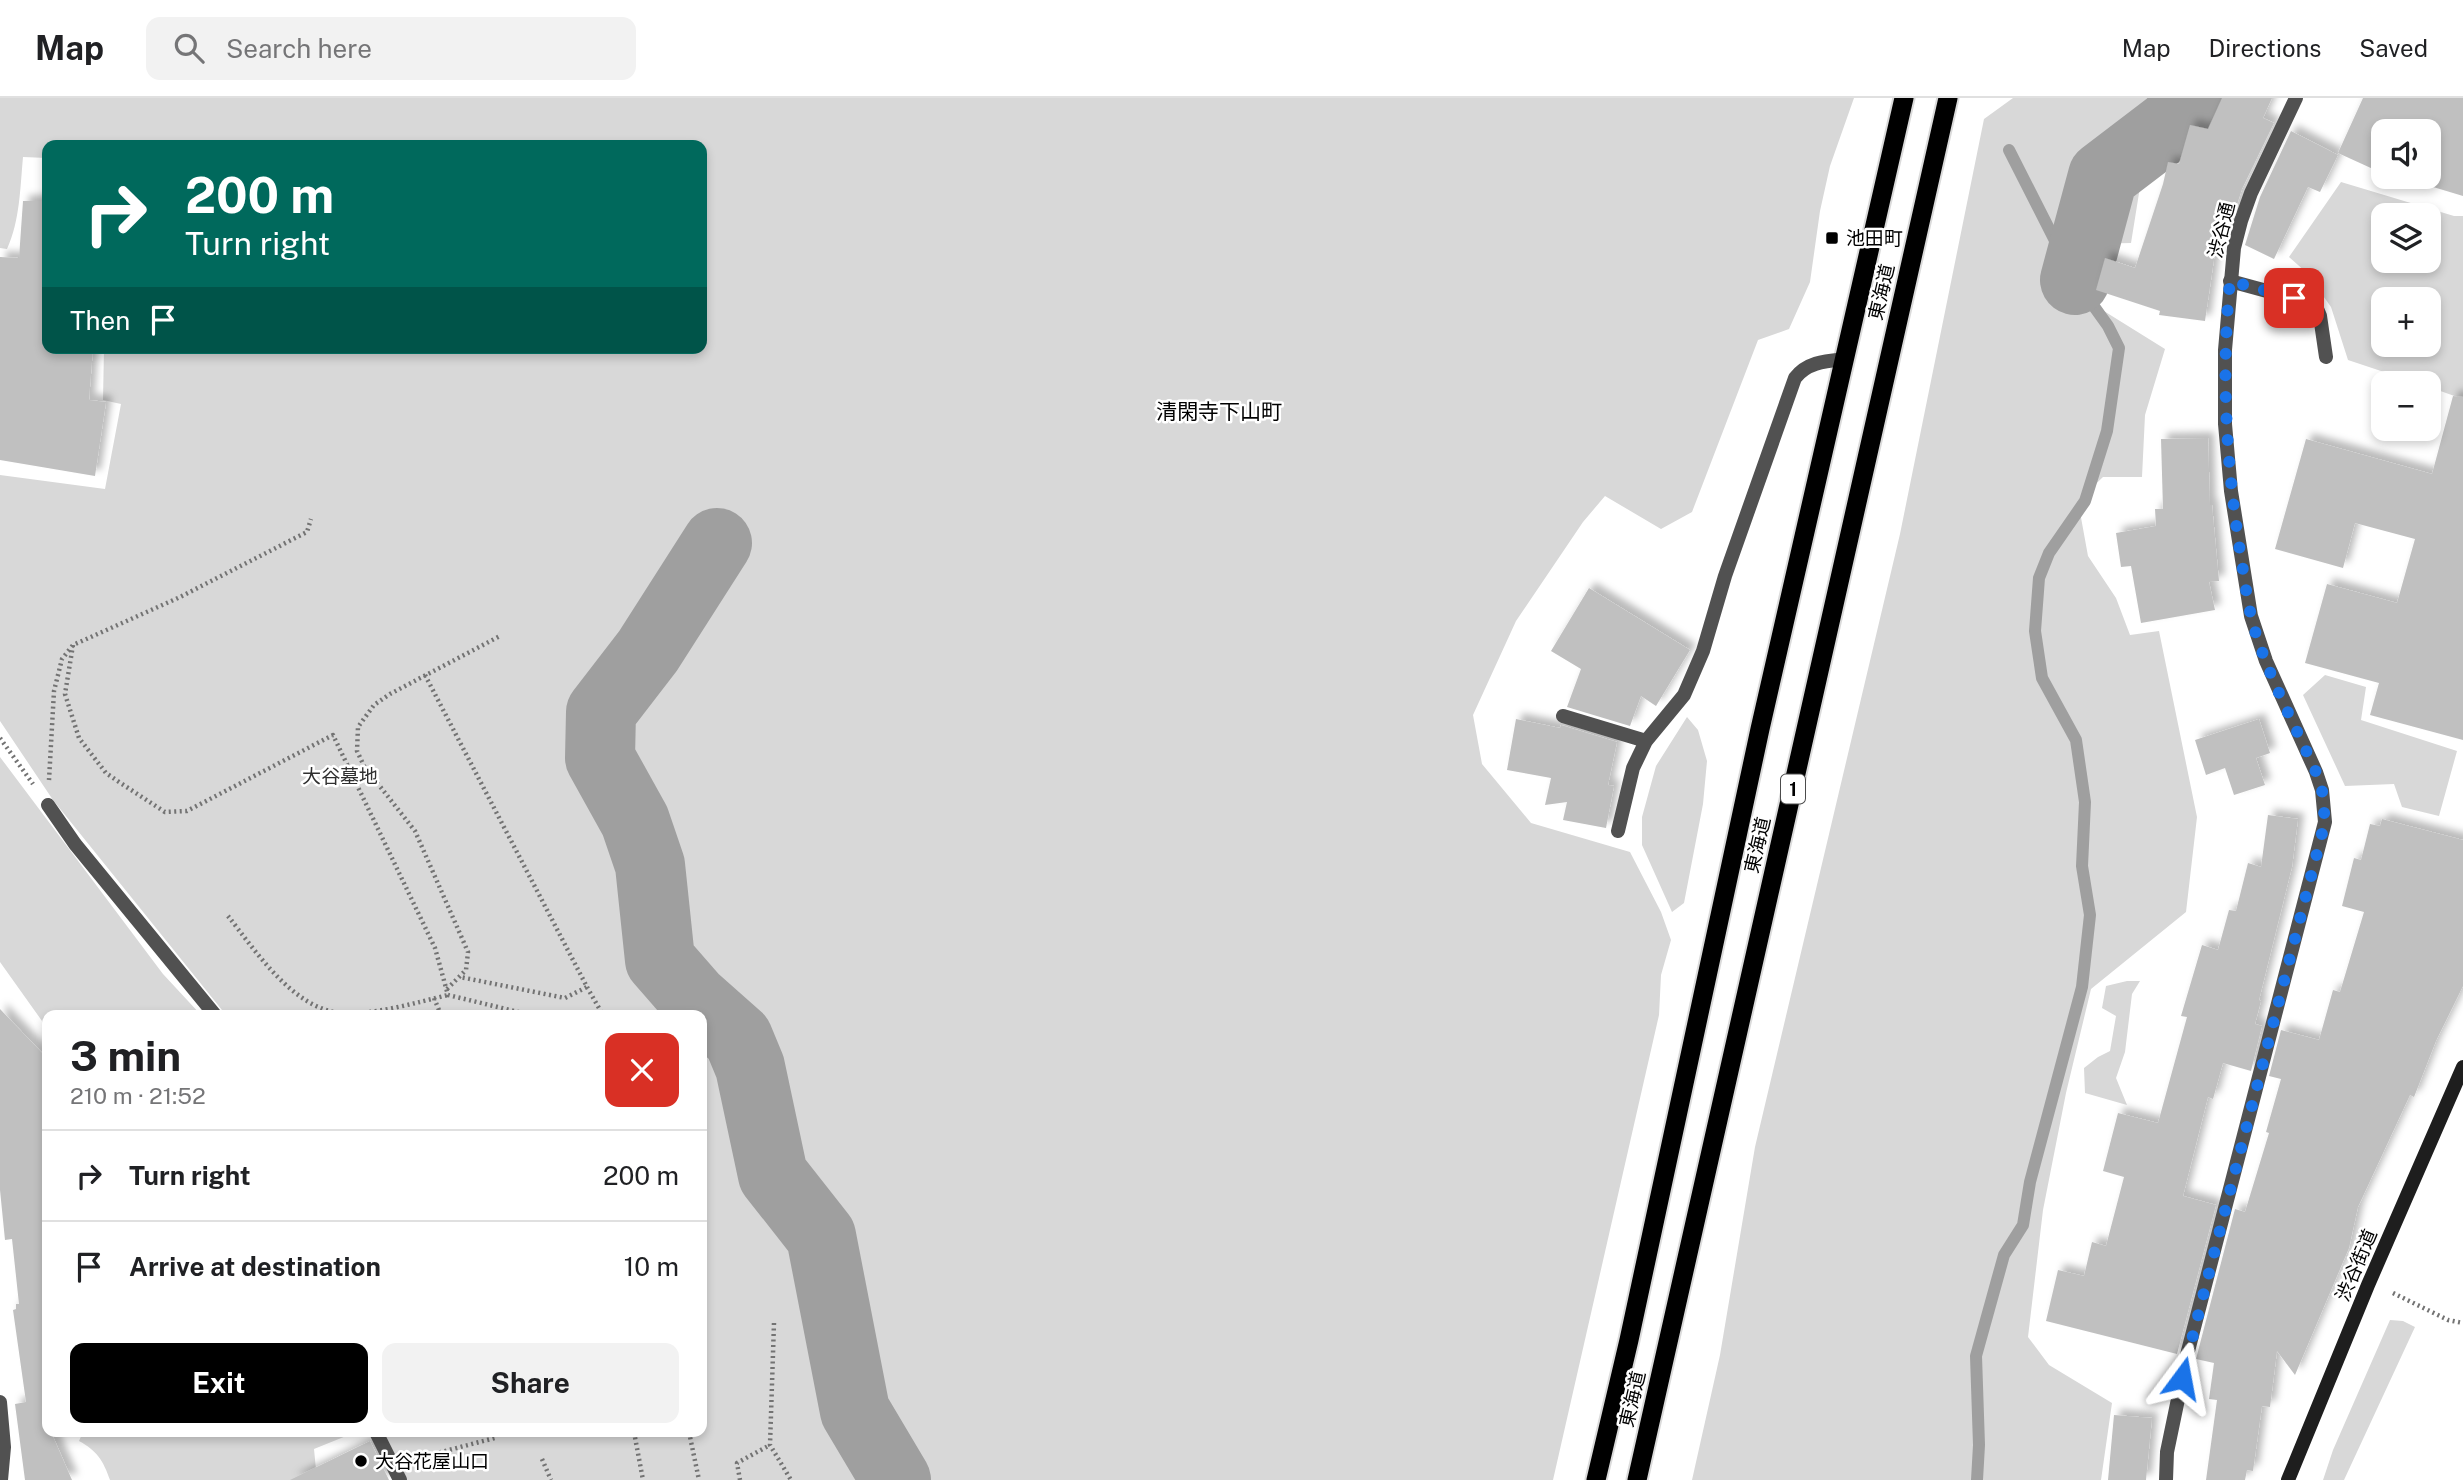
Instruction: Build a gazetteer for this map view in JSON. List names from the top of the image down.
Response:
{
  "streets": {
    "highway": ["東海道", "1"],
    "main road": ["渋谷街道"],
    "street": ["渋谷通"]
  },
  "districts": ["清閑寺下山町"],
  "parks": ["大谷墓地"],
  "places": {
    "transit": ["池田町"],
    "other": ["大谷花屋山口"]
  },
  "page": {
    "header": "Map",
    "search": "Search here",
    "nav": ["Map", "Directions", "Saved"],
    "map_buttons": ["+", "−"],
    "turn": ["200 m", "Turn right"],
    "then": "Then",
    "heading": ["3 min", "210 m · 21:52"],
    "list": [
      {
        "name": "Turn right",
        "value": "200 m"
      },
      {
        "name": "Arrive at destination",
        "value": "10 m"
      }
    ],
    "buttons": ["Exit", "Share"]
  }
}
